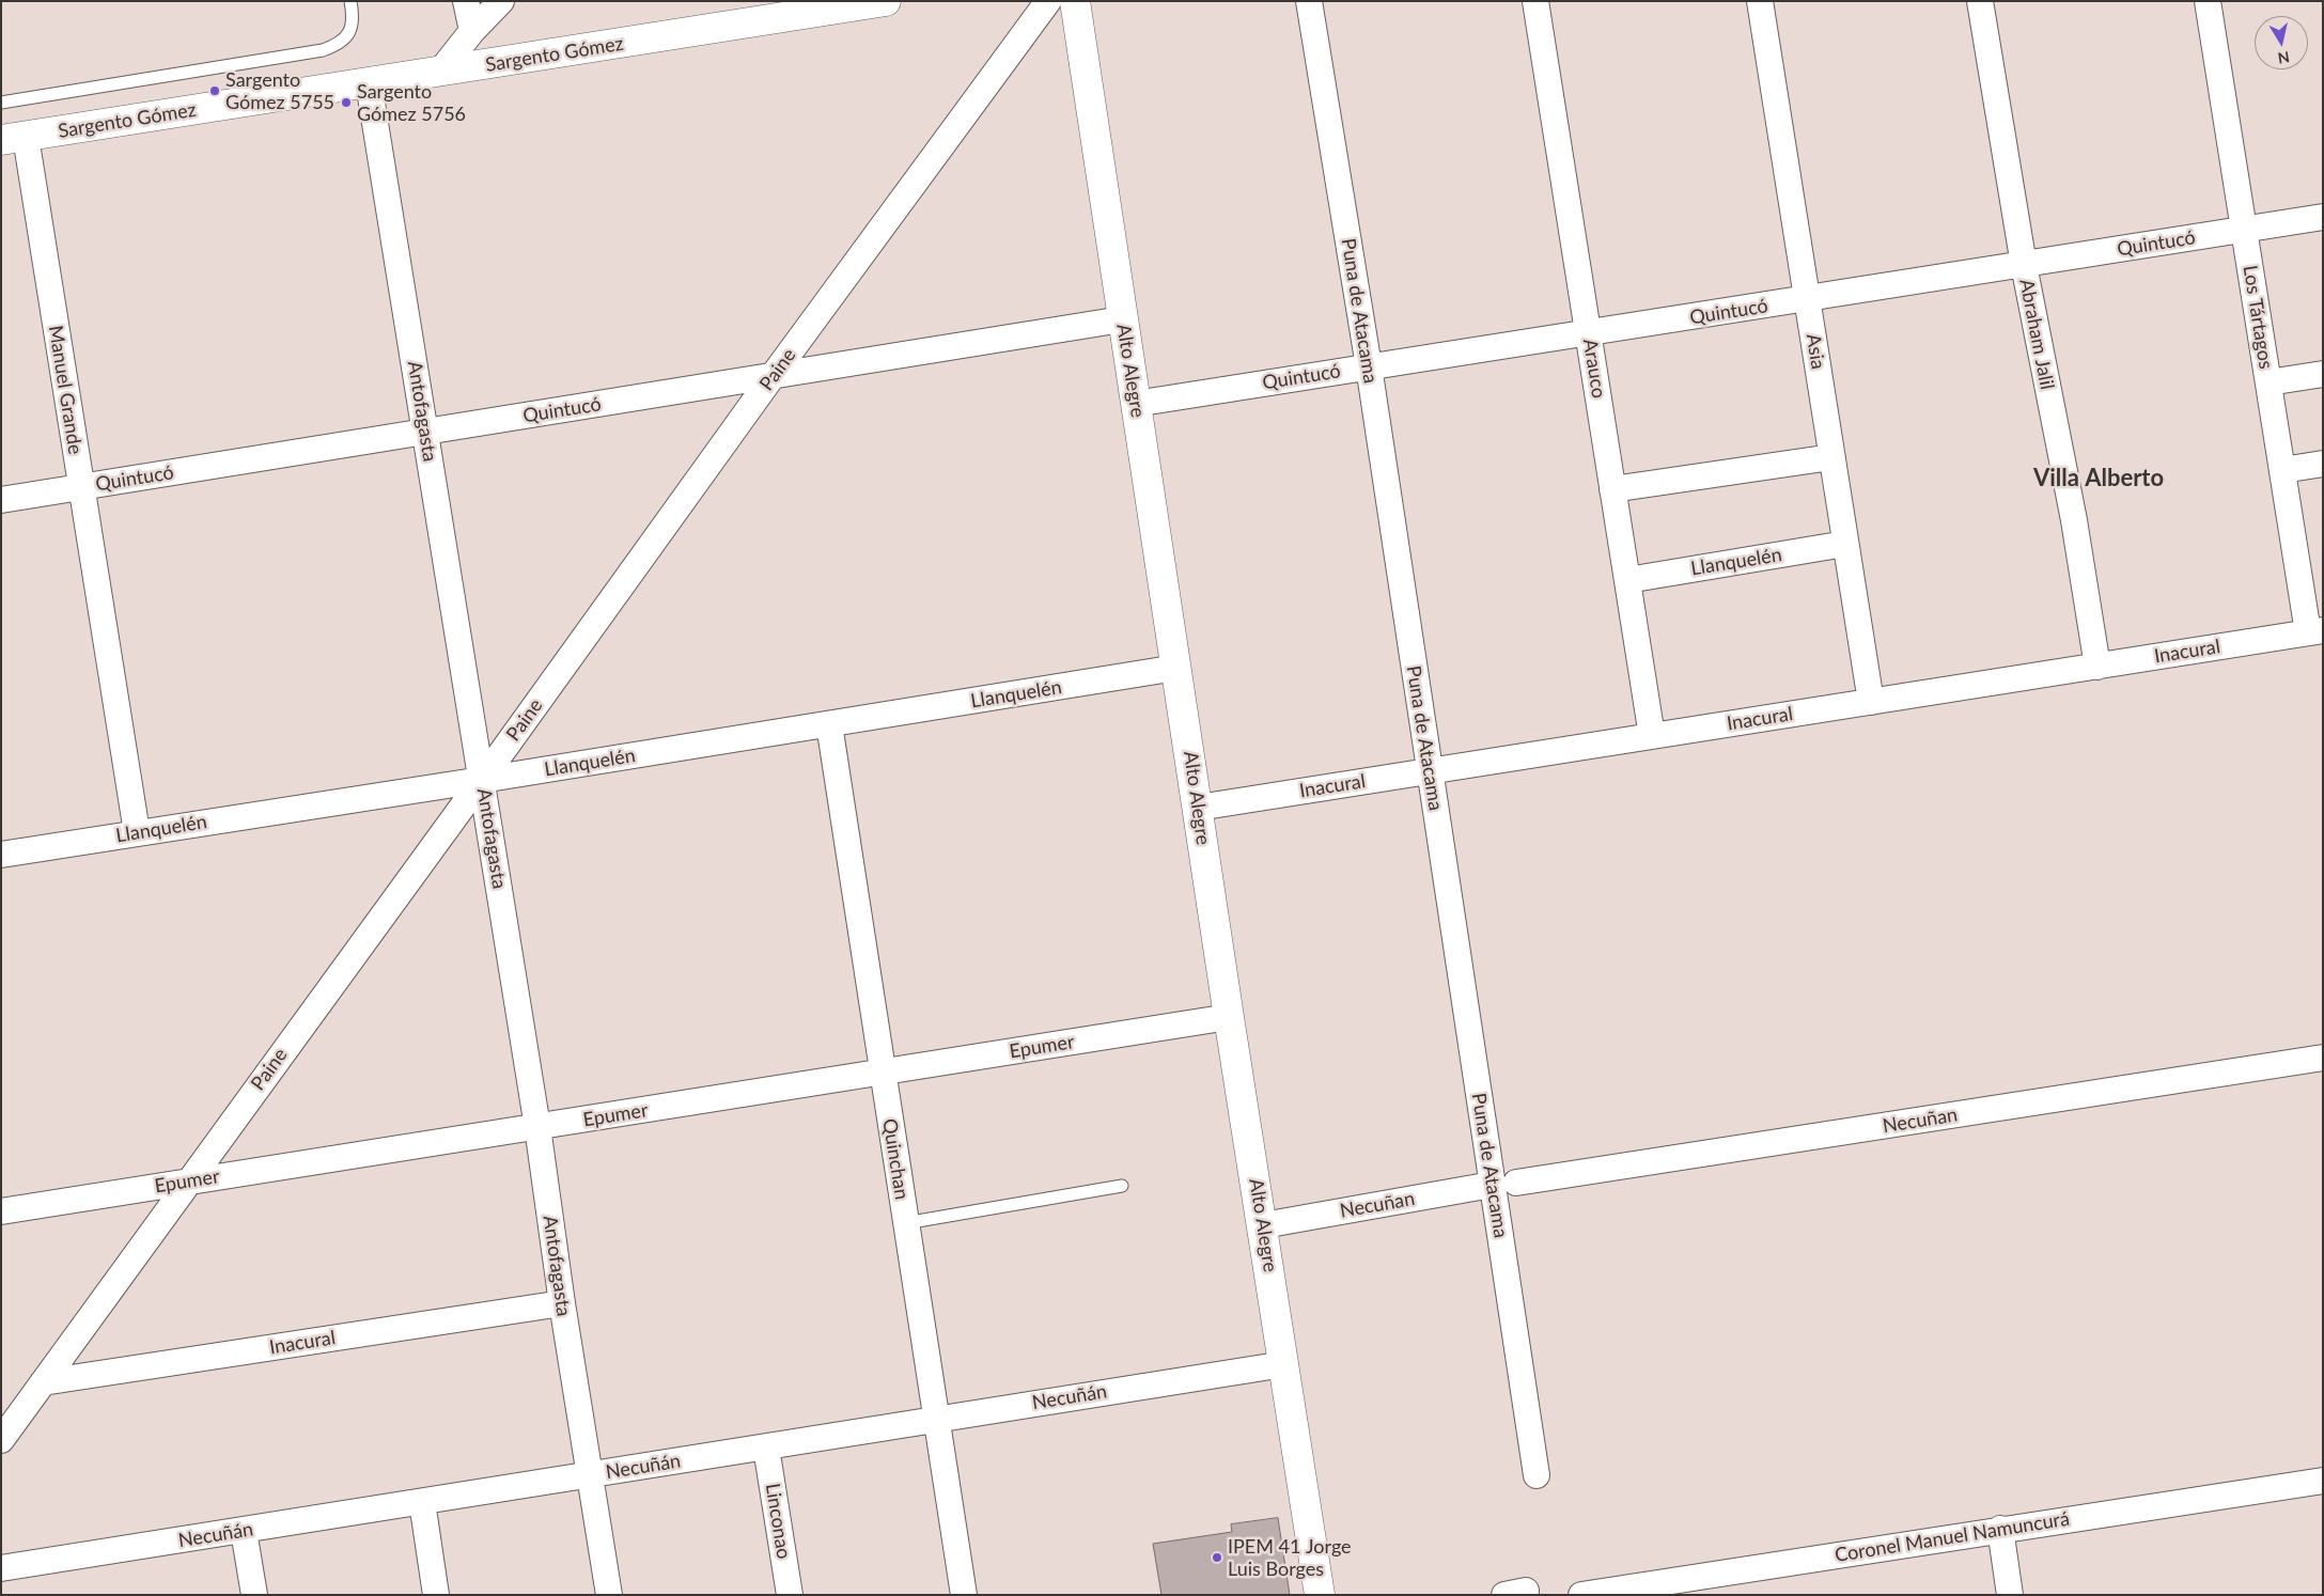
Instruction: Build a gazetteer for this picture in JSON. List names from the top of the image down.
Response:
{
  "streets": {
    "main road": ["Sargento Gómez", "Alto Alegre"],
    "street": [
      "Quintucó",
      "Puna de Atacama",
      "Los Tártagos",
      "Abraham Jalil",
      "Asia",
      "Arauco",
      "Paine",
      "Manuel Grande",
      "Antofagasta",
      "Llanquelén",
      "Inacural",
      "Epumer",
      "Necuñan",
      "Quinchan",
      "Necuñán",
      "Linconao",
      "Coronel Manuel Namuncurá"
    ]
  },
  "crossings": [
    ["Sargento Gómez", "Manuel Grande"],
    ["Sargento Gómez", "Antofagasta"],
    ["Quintucó", "Puna de Atacama"],
    ["Quintucó", "Los Tártagos"],
    ["Quintucó", "Abraham Jalil"],
    ["Quintucó", "Asia"],
    ["Quintucó", "Arauco"],
    ["Quintucó", "Paine"],
    ["Quintucó", "Alto Alegre"],
    ["Quintucó", "Manuel Grande"],
    ["Quintucó", "Antofagasta"],
    ["Puna de Atacama", "Inacural"],
    ["Puna de Atacama", "Necuñan"],
    ["Los Tártagos", "Inacural"],
    ["Abraham Jalil", "Inacural"],
    ["Asia", "Llanquelén"],
    ["Asia", "Inacural"],
    ["Arauco", "Llanquelén"],
    ["Arauco", "Inacural"],
    ["Paine", "Antofagasta"],
    ["Paine", "Llanquelén"],
    ["Paine", "Inacural"],
    ["Paine", "Epumer"],
    ["Alto Alegre", "Llanquelén"],
    ["Alto Alegre", "Inacural"],
    ["Alto Alegre", "Epumer"],
    ["Alto Alegre", "Necuñan"],
    ["Alto Alegre", "Necuñán"],
    ["Manuel Grande", "Llanquelén"],
    ["Antofagasta", "Llanquelén"],
    ["Antofagasta", "Inacural"],
    ["Antofagasta", "Epumer"],
    ["Antofagasta", "Necuñán"],
    ["Llanquelén", "Quinchan"],
    ["Epumer", "Quinchan"],
    ["Quinchan", "Necuñán"],
    ["Necuñán", "Linconao"]
  ],
  "districts": ["Villa Alberto"],
  "places": ["Sargento Gómez 5755", "Sargento Gómez 5756", "IPEM 41 Jorge Luis Borges"],
  "north": "bottom"
}
